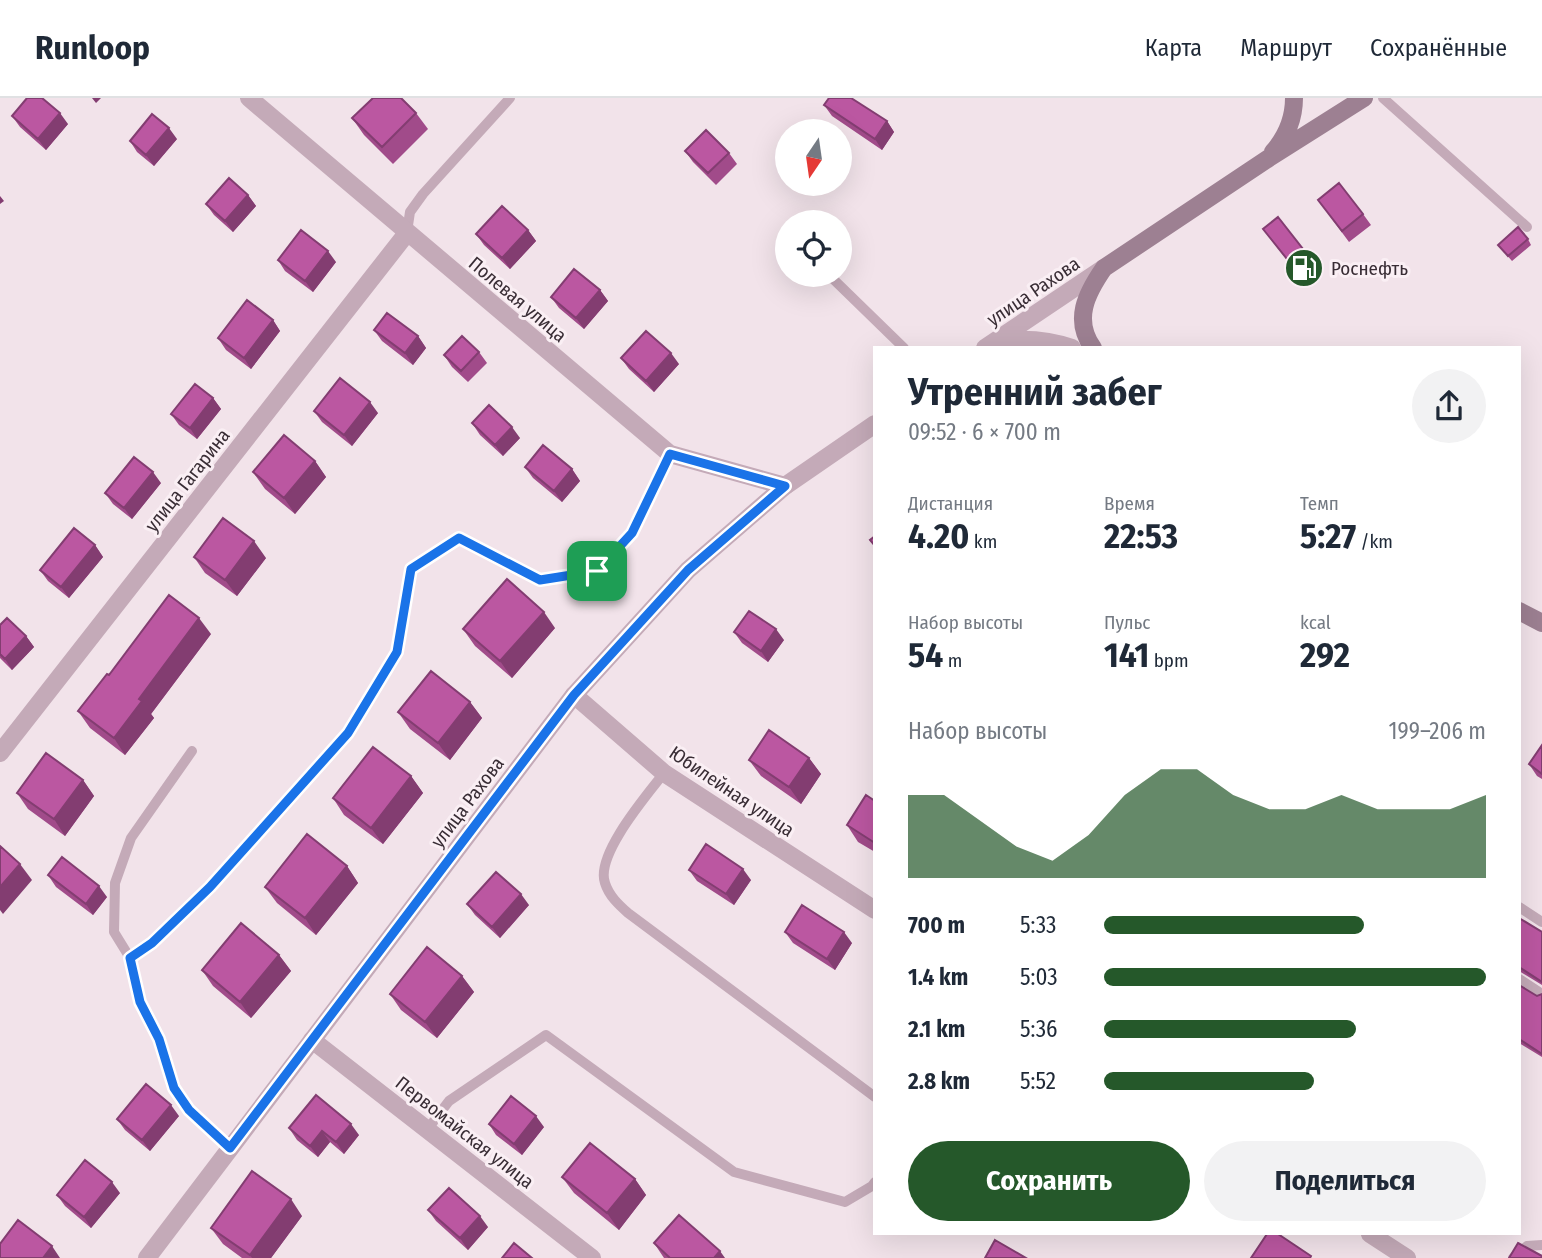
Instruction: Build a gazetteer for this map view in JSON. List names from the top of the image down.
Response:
{
  "streets": {
    "street": [
      "улица Рахова",
      "Полевая улица",
      "улица Гагарина",
      "Юбилейная улица",
      "Первомайская улица"
    ]
  },
  "crossings": [
    ["улица Рахова", "Полевая улица"],
    ["улица Рахова", "Юбилейная улица"],
    ["улица Рахова", "Первомайская улица"],
    ["Полевая улица", "улица Гагарина"]
  ],
  "places": {
    "fuel station": ["Роснефть"]
  },
  "north": "bottom",
  "page": {
    "header": "Runloop",
    "nav": ["Карта", "Маршрут", "Сохранённые"],
    "heading": ["Утренний забег", "09:52 · 6 × 700 m"],
    "stats": [
      ["Дистанция", "4.20 km"],
      ["Время", "22:53"],
      ["Темп", "5:27 /km"],
      ["Набор высоты", "54 m"],
      ["Пульс", "141 bpm"],
      ["kcal", "292"]
    ],
    "chart": ["Набор высоты", "199–206 m"],
    "list": [
      {
        "name": "700 m",
        "note": "5:33"
      },
      {
        "name": "1.4 km",
        "note": "5:03"
      },
      {
        "name": "2.1 km",
        "note": "5:36"
      },
      {
        "name": "2.8 km",
        "note": "5:52"
      }
    ],
    "buttons": ["Сохранить", "Поделиться"]
  }
}
